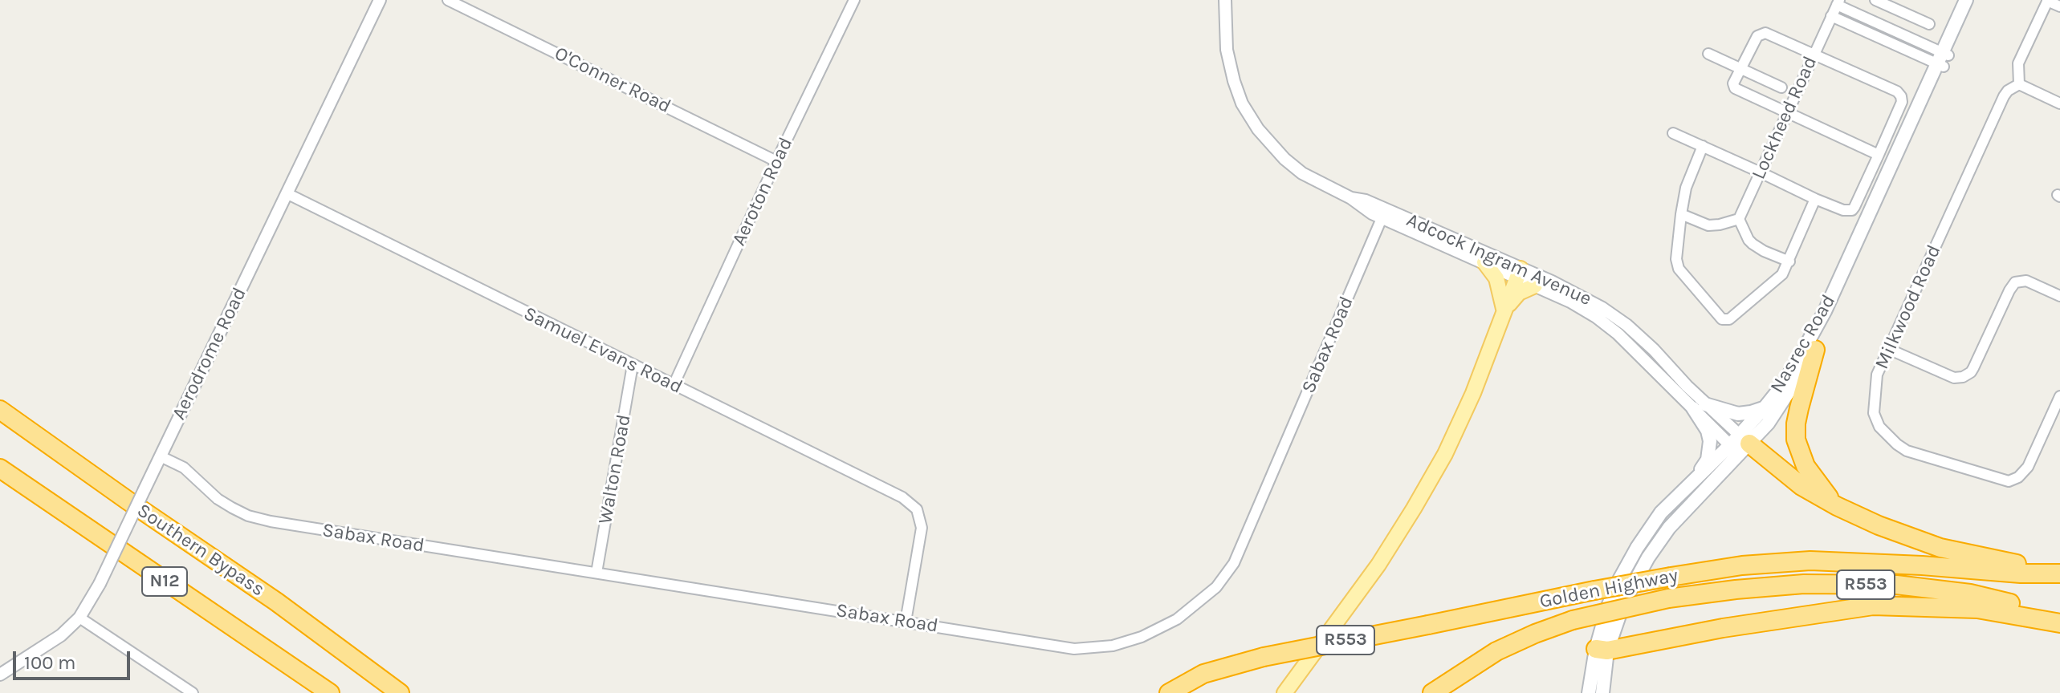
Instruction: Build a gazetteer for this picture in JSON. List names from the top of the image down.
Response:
{
  "streets": {
    "highway": [
      "Southern Bypass",
      "N12",
      "R553",
      "Golden Highway"
    ],
    "main road": ["Nasrec Road"],
    "street": [
      "O'Conner Road",
      "Lockheed Road",
      "Aeroton Road",
      "Adcock Ingram Avenue",
      "Milkwood Road",
      "Sabax Road",
      "Samuel Evans Road",
      "Aerodrome Road",
      "Walton Road"
    ]
  },
  "crossings": [
    ["O'Conner Road", "Aeroton Road"],
    ["Aeroton Road", "Samuel Evans Road"],
    ["Adcock Ingram Avenue", "Nasrec Road"],
    ["Adcock Ingram Avenue", "Sabax Road"],
    ["Sabax Road", "Samuel Evans Road"],
    ["Sabax Road", "Aerodrome Road"],
    ["Sabax Road", "Walton Road"],
    ["Samuel Evans Road", "Aerodrome Road"],
    ["Samuel Evans Road", "Walton Road"]
  ],
  "scale_bar": "100 m"
}
